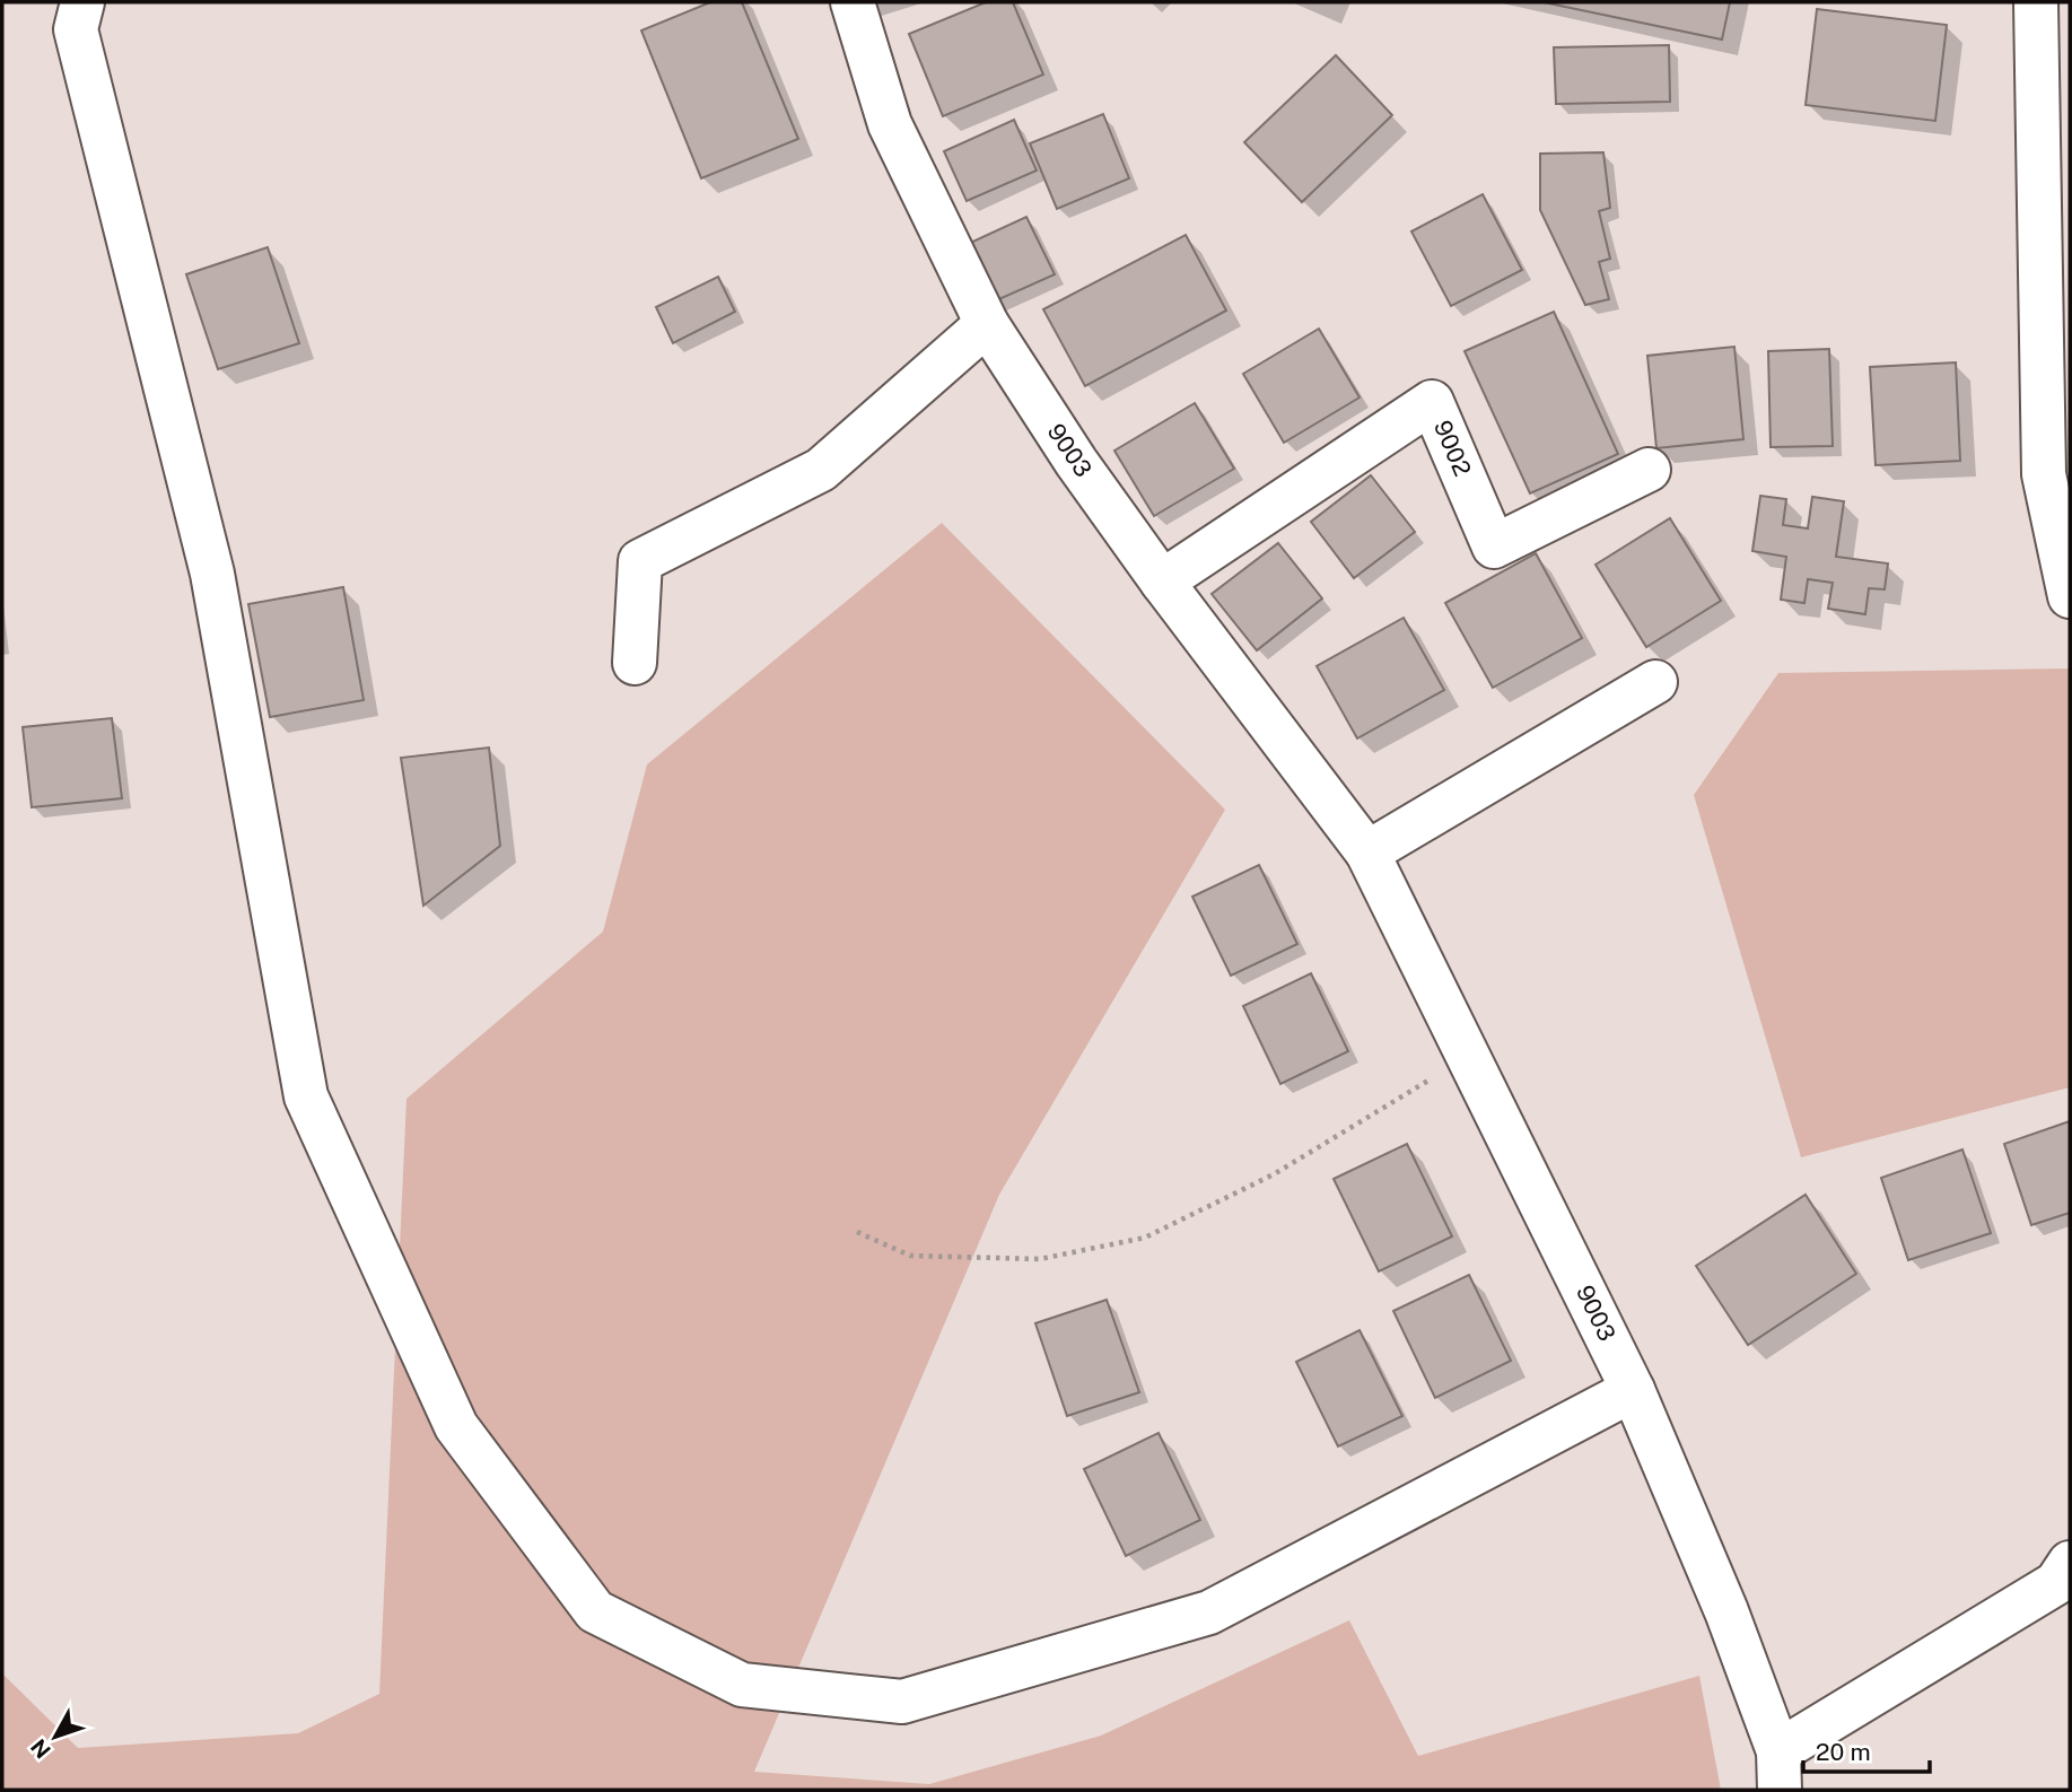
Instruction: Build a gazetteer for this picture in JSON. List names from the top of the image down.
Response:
{
  "streets": {
    "street": ["9002", "9003"]
  },
  "crossings": [
    ["9002", "9003"]
  ],
  "scale_bar": "20 m",
  "north": "bottom left"
}
